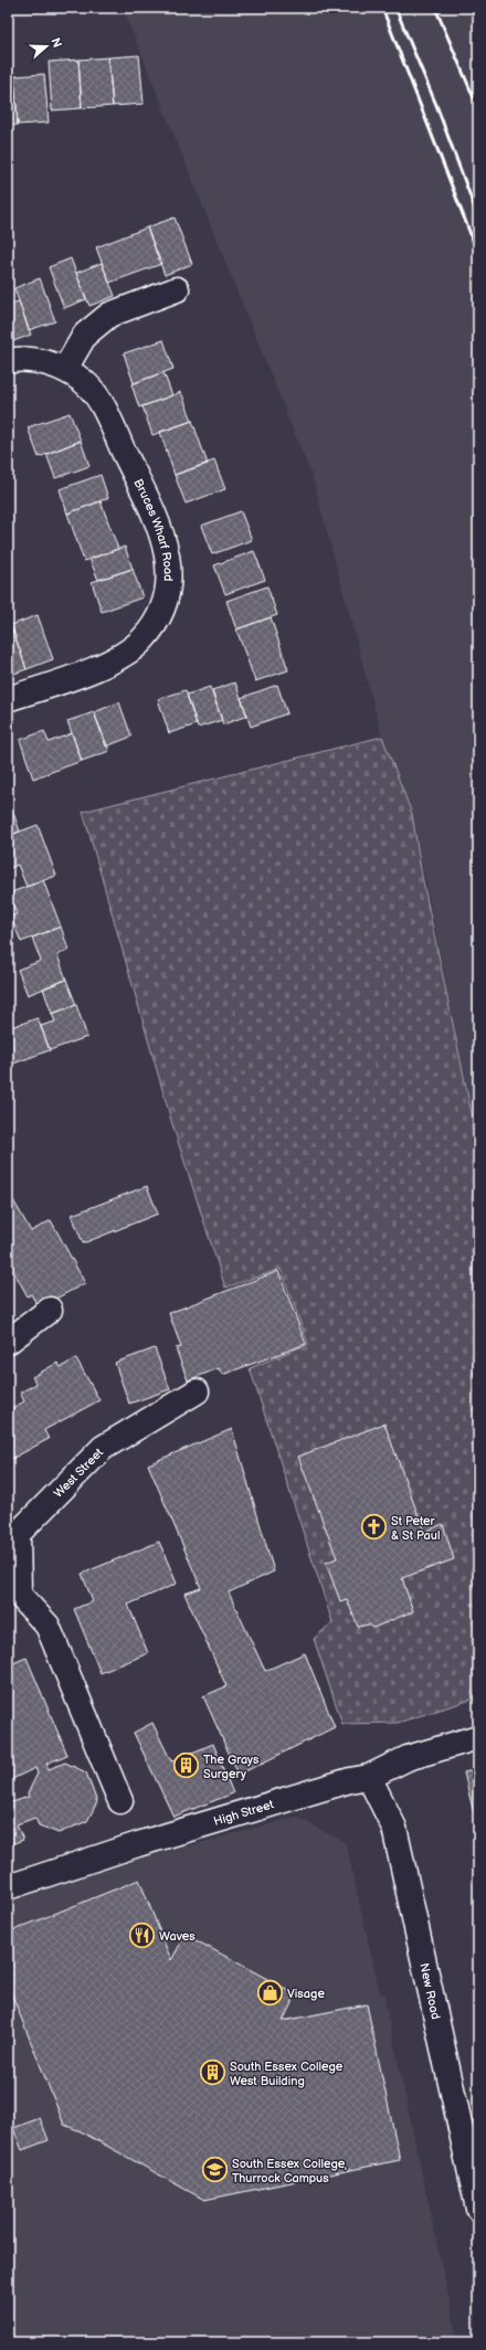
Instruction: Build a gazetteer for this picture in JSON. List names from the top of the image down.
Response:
{
  "streets": {
    "street": [
      "Bruces Wharf Road",
      "West Street",
      "High Street",
      "New Road"
    ]
  },
  "crossings": [
    ["High Street", "New Road"]
  ],
  "places": {
    "church": ["St Peter & St Paul"],
    "building": ["The Grays Surgery", "South Essex College West Building"],
    "restaurant": ["Waves"],
    "shop": ["Visage"],
    "school or university": ["South Essex College, Thurrock Campus"]
  },
  "north": "right"
}
